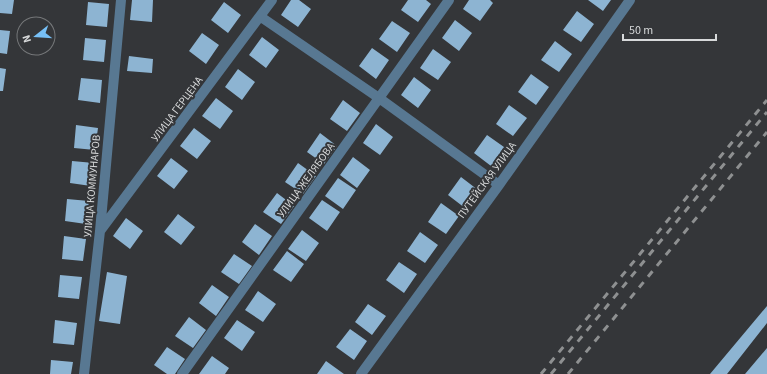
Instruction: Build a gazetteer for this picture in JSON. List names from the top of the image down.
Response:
{
  "streets": {
    "street": [
      "УЛИЦА ГЕРЦЕНА",
      "УЛИЦА ЖЕЛЯБОВА",
      "ПУТЕЙСКАЯ УЛИЦА",
      "УЛИЦА КОММУНАРОВ"
    ]
  },
  "crossings": [
    ["УЛИЦА ГЕРЦЕНА", "УЛИЦА КОММУНАРОВ"]
  ],
  "scale_bar": "50 m",
  "north": "left"
}
